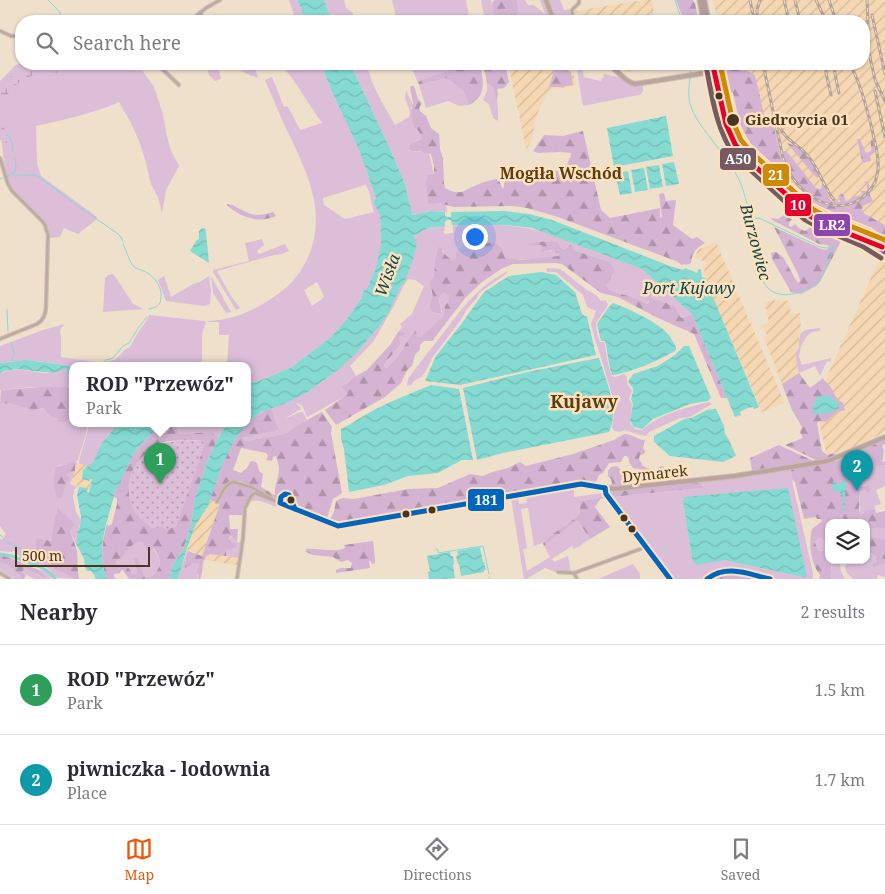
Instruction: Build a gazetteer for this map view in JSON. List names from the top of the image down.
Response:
{
  "streets": {
    "street": ["Dymarek"]
  },
  "districts": ["Mogiła Wschód", "Kujawy"],
  "water": ["Burzowiec", "Wisła", "Port Kujawy"],
  "places": ["Giedroycia 01"],
  "lines": [
    "transit line 21",
    "transit line 10",
    "transit line LR2",
    "transit line A50",
    "transit line 181"
  ],
  "scale_bar": "500 m",
  "page": {
    "search": "Search here",
    "popup": ["ROD \"Przewóz\"", "Park"],
    "pins": ["1", "2"],
    "scale": "500 m",
    "heading": ["Nearby", "2 results"],
    "list": [
      {
        "mark": "1",
        "name": "ROD \"Przewóz\"",
        "note": "Park",
        "value": "1.5 km"
      },
      {
        "mark": "2",
        "name": "piwniczka - lodownia",
        "note": "Place",
        "value": "1.7 km"
      }
    ],
    "nav": ["Map", "Directions", "Saved"]
  }
}
